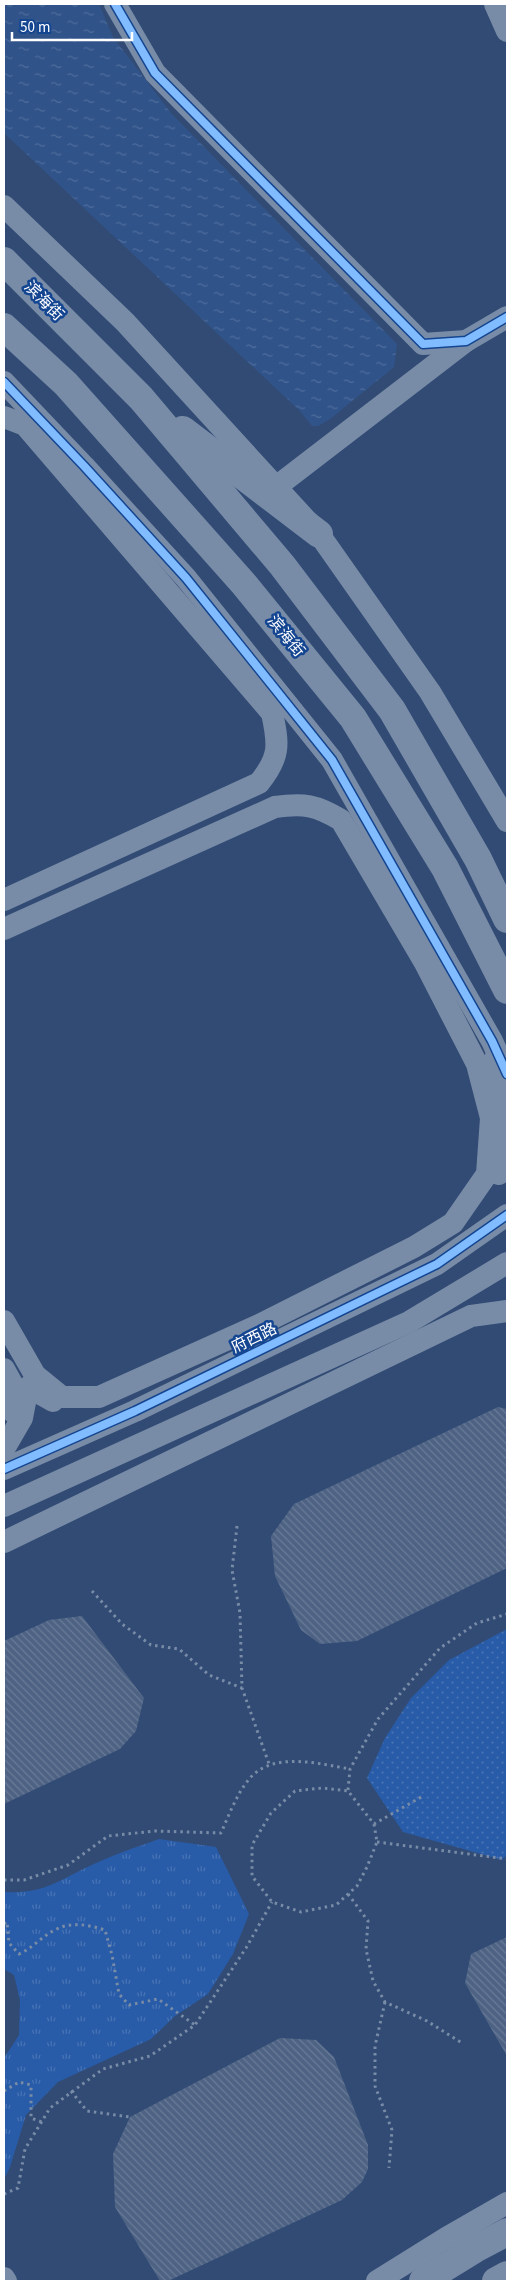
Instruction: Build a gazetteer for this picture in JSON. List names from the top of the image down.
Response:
{
  "streets": {
    "main road": ["滨海街"],
    "street": ["府西路"]
  },
  "scale_bar": "50 m"
}
